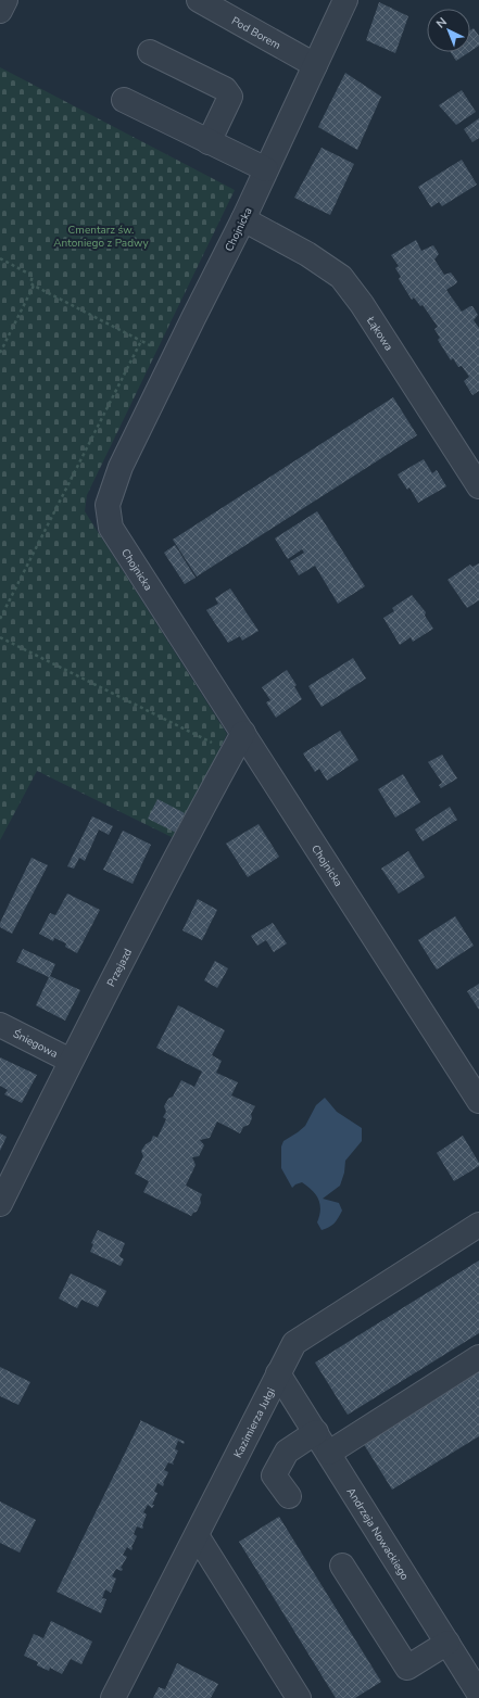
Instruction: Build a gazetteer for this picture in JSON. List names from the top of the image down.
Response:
{
  "streets": {
    "street": [
      "Pod Borem",
      "Chojnicka",
      "Łąkowa",
      "Przejazd",
      "Śniegowa",
      "Kazimierza Jułgi",
      "Andrzeja Nowackiego"
    ]
  },
  "crossings": [
    ["Pod Borem", "Chojnicka"],
    ["Chojnicka", "Łąkowa"],
    ["Chojnicka", "Przejazd"],
    ["Przejazd", "Śniegowa"],
    ["Kazimierza Jułgi", "Andrzeja Nowackiego"]
  ],
  "parks": ["Cmentarz św. Antoniego z Padwy"],
  "north": "top left"
}
